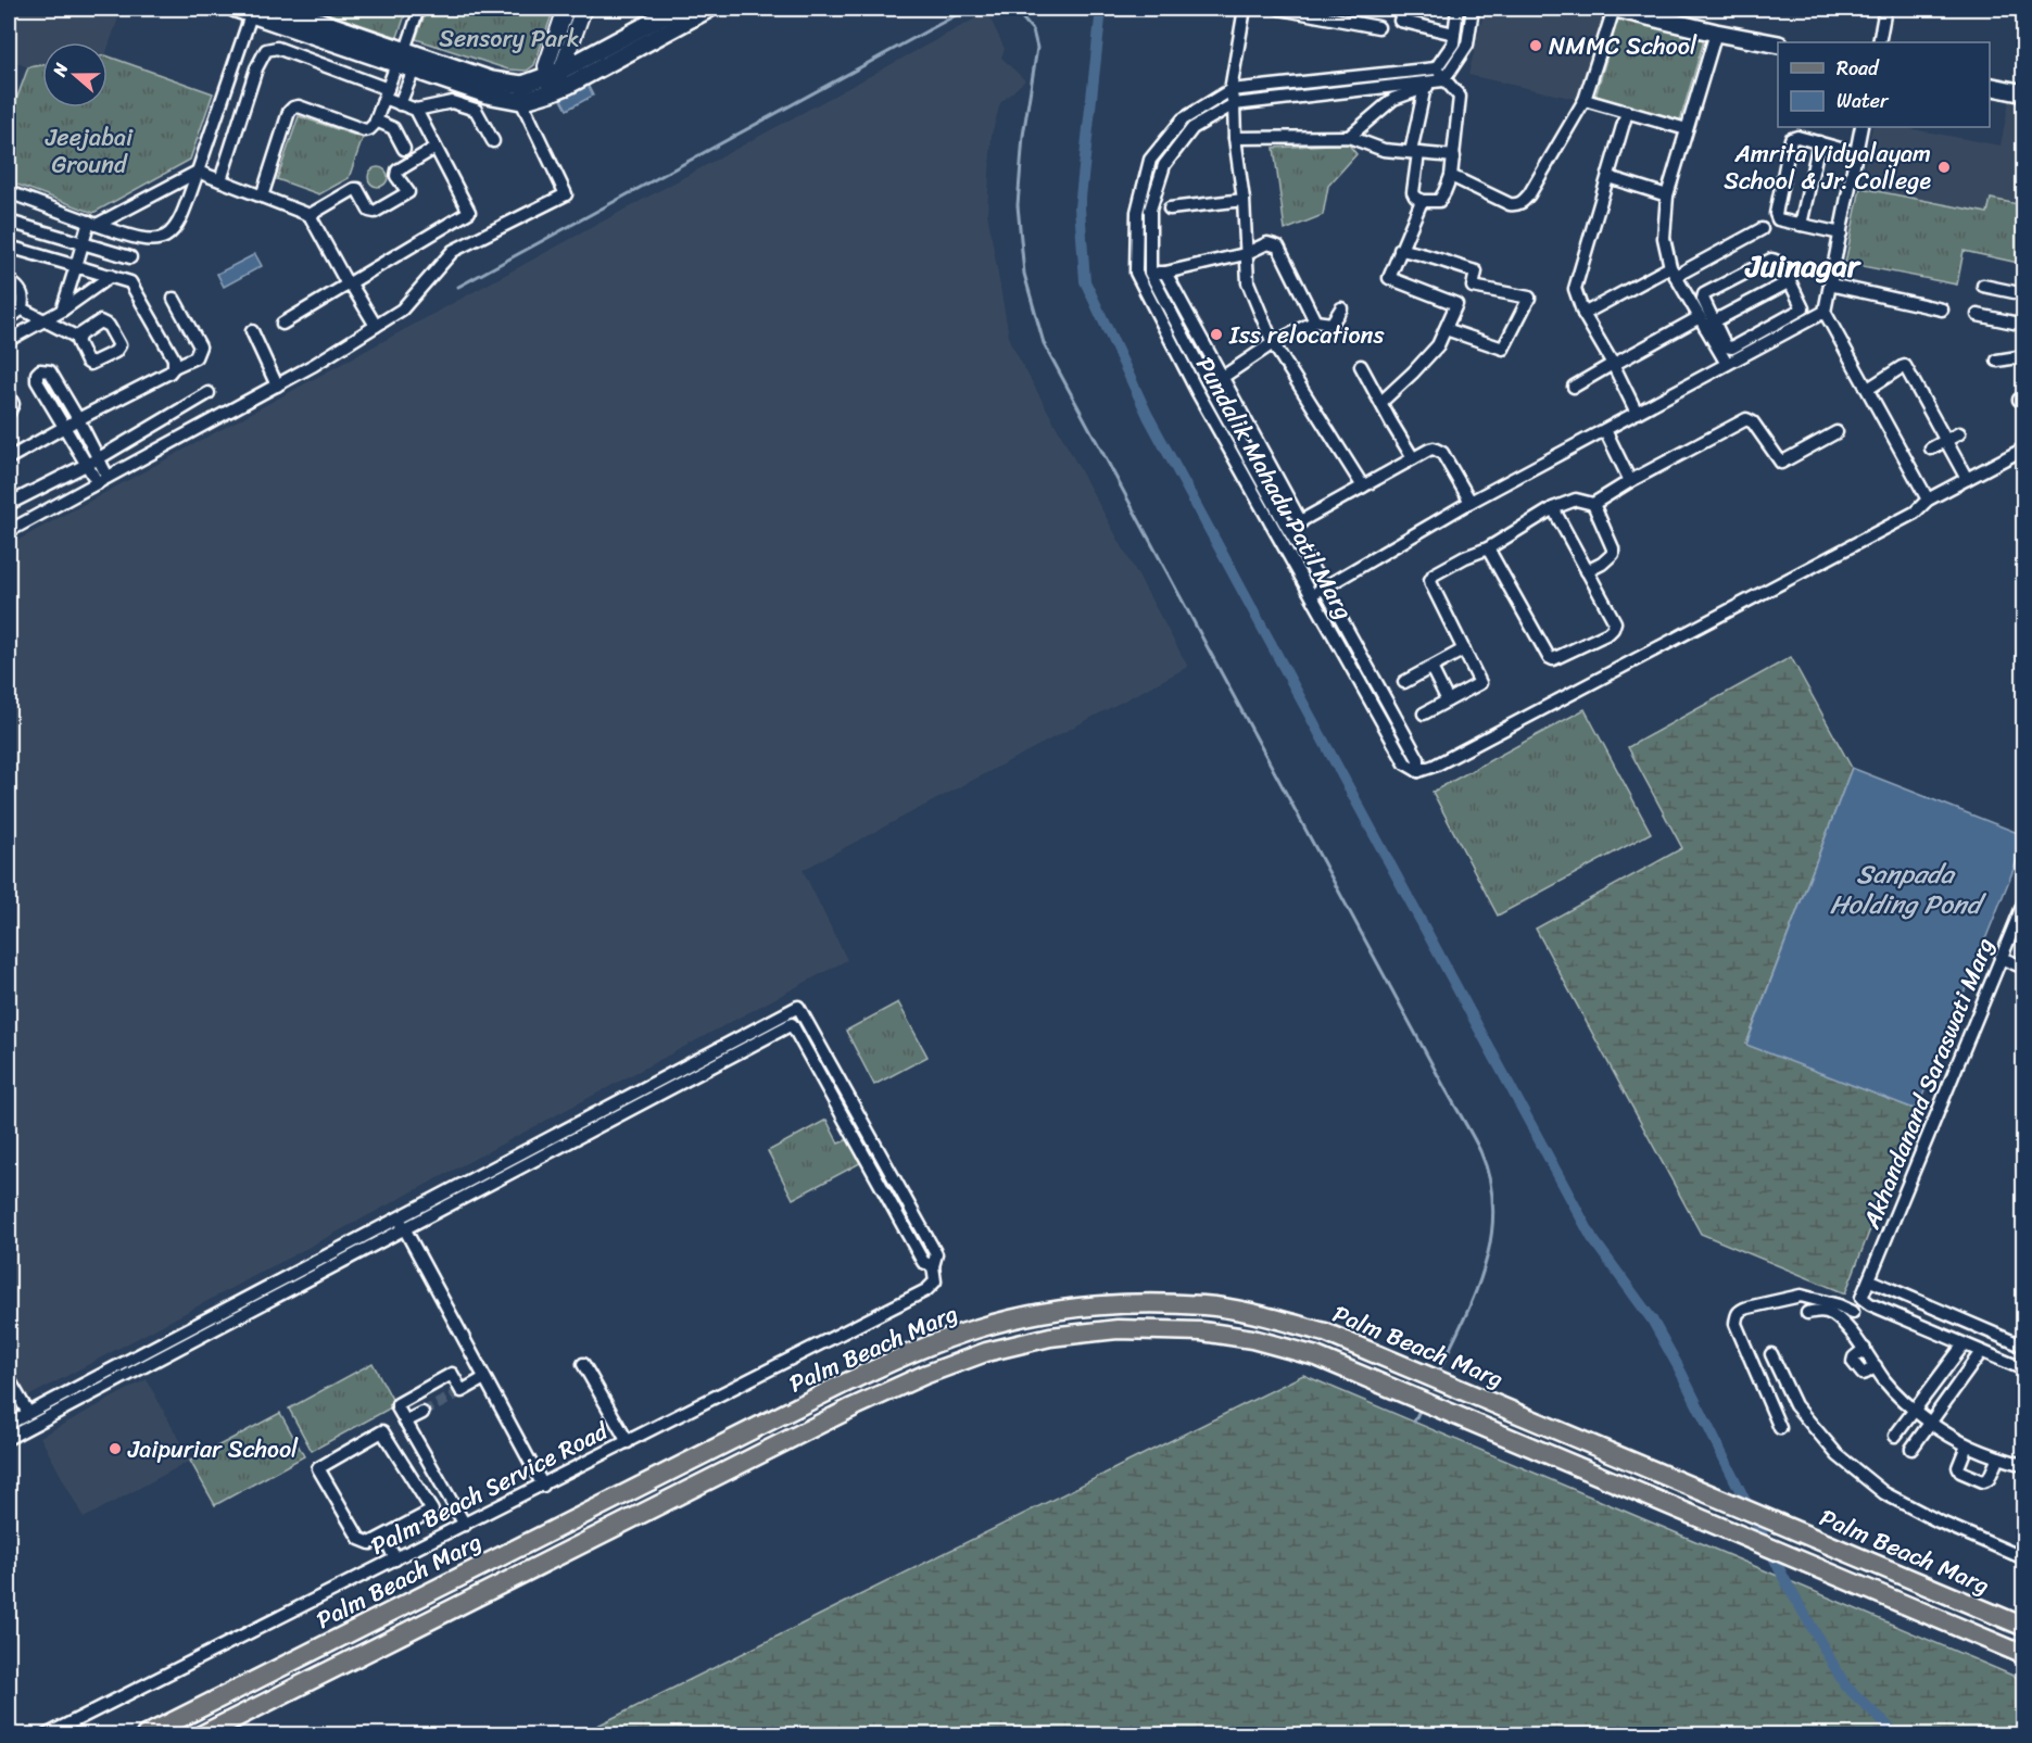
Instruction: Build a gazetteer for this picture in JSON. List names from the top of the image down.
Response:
{
  "streets": {
    "main road": ["Palm Beach Marg"],
    "street": ["Pundalik Mahadu Patil Marg", "Akhandanand Saraswati Marg", "Palm Beach Service Road"]
  },
  "districts": ["Juinagar"],
  "water": ["Sanpada Holding Pond"],
  "parks": ["Sensory Park", "Jeejabai Ground"],
  "places": [
    "NMMC School",
    "Amrita Vidyalayam School & Jr. College",
    "Iss relocations",
    "Jaipuriar School"
  ],
  "legend": ["Road", "Water"],
  "north": "left"
}
